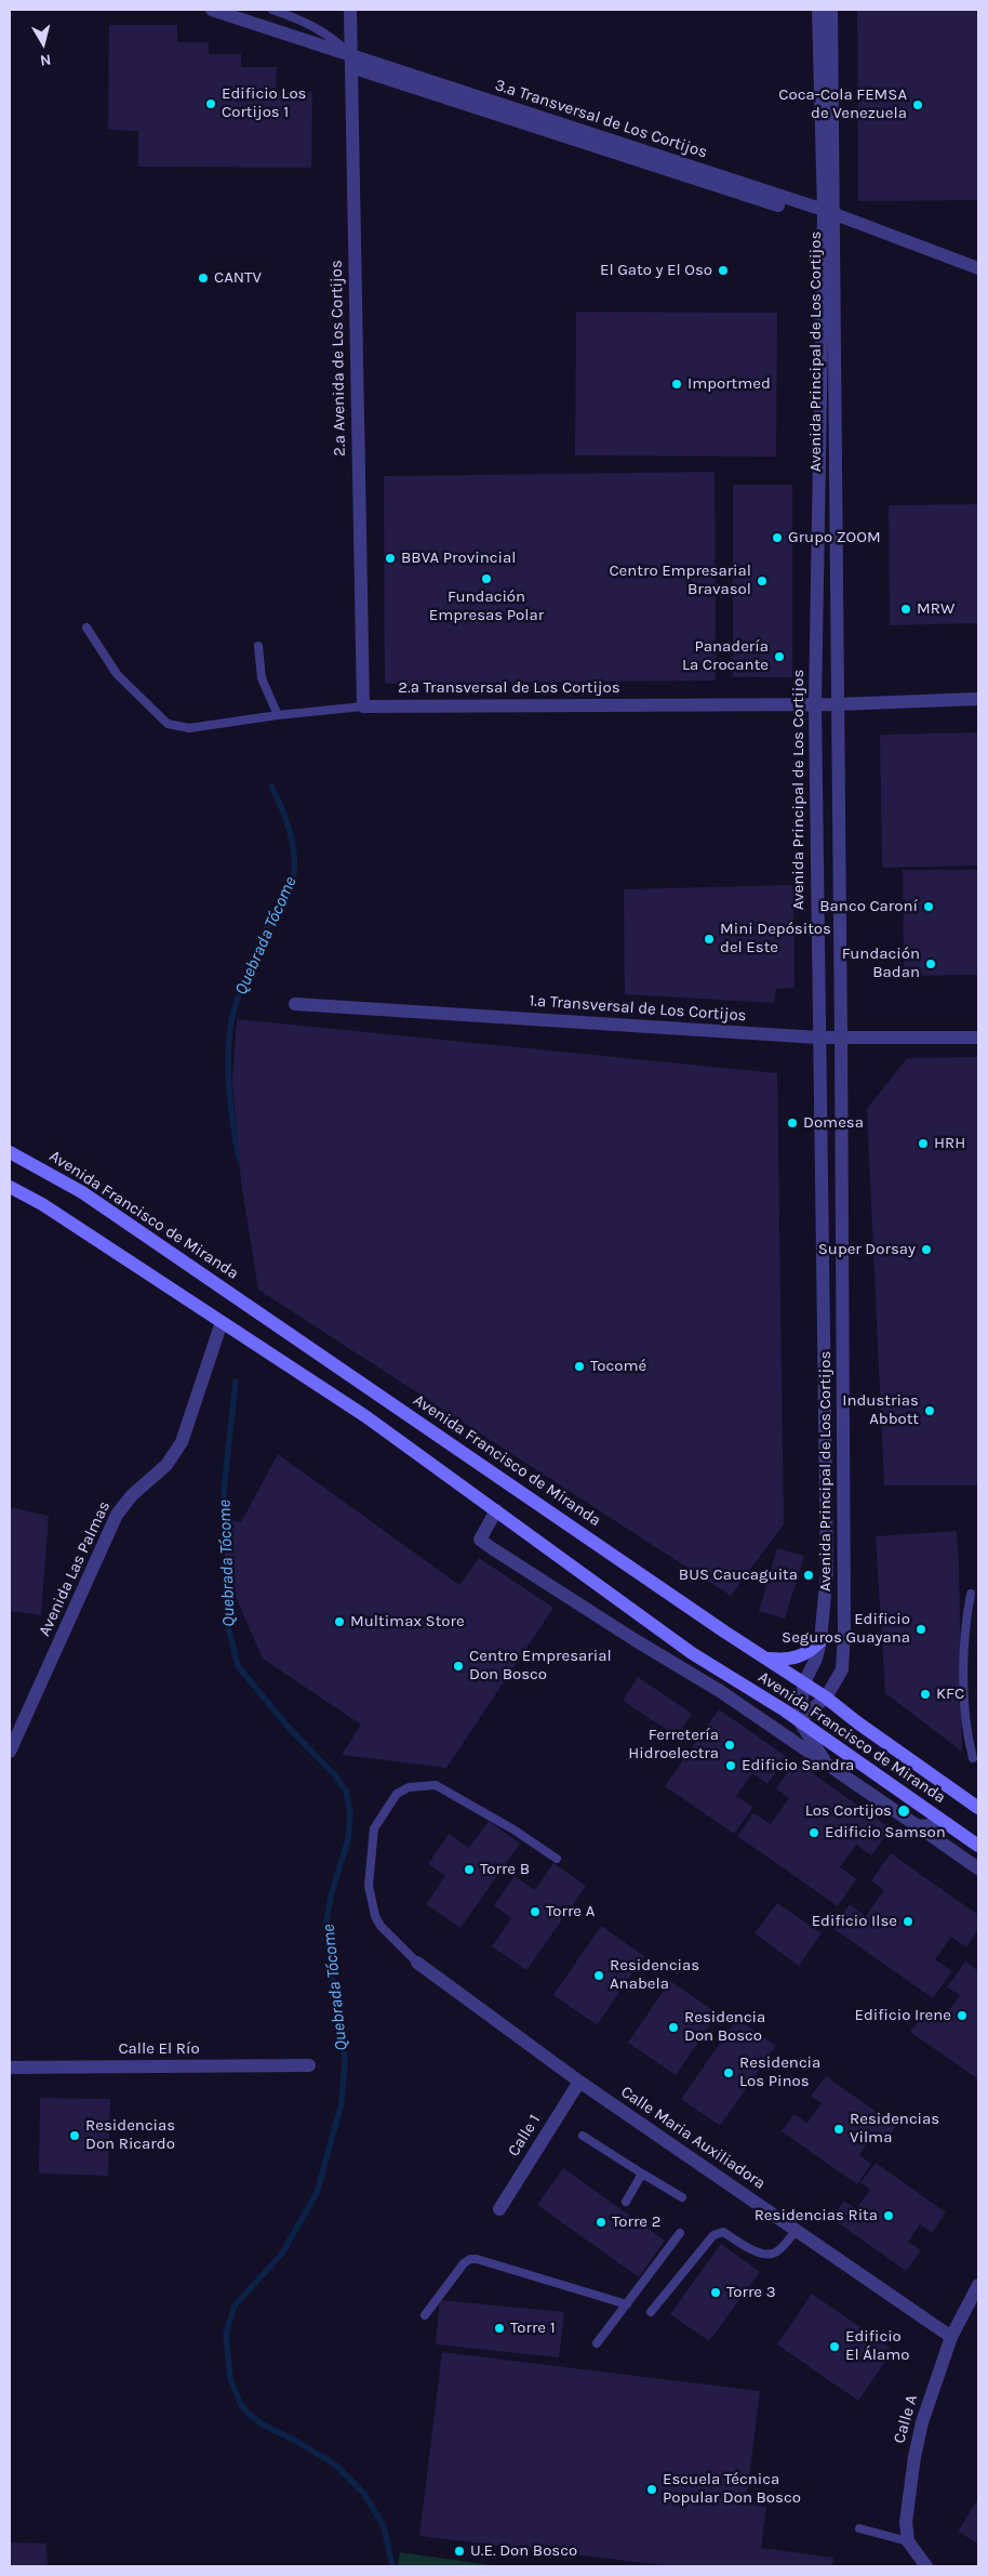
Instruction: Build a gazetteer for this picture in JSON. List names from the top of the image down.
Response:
{
  "streets": {
    "main road": ["Avenida Francisco de Miranda"],
    "street": [
      "3.ª Transversal de Los Cortijos",
      "Avenida Principal de Los Cortijos",
      "2.ª Avenida de Los Cortijos",
      "2.ª Transversal de Los Cortijos",
      "1.ª Transversal de Los Cortijos",
      "Avenida Las Palmas",
      "Calle El Río",
      "Calle 1",
      "Calle Maria Auxiliadora",
      "Calle A"
    ]
  },
  "crossings": [
    ["3.ª Transversal de Los Cortijos", "Avenida Principal de Los Cortijos"],
    ["3.ª Transversal de Los Cortijos", "2.ª Avenida de Los Cortijos"],
    ["Avenida Principal de Los Cortijos", "2.ª Transversal de Los Cortijos"],
    ["Avenida Principal de Los Cortijos", "1.ª Transversal de Los Cortijos"],
    ["Avenida Principal de Los Cortijos", "Avenida Francisco de Miranda"],
    ["2.ª Avenida de Los Cortijos", "2.ª Transversal de Los Cortijos"],
    ["Avenida Francisco de Miranda", "Avenida Las Palmas"],
    ["Calle 1", "Calle Maria Auxiliadora"],
    ["Calle Maria Auxiliadora", "Calle A"]
  ],
  "water": ["Quebrada Tócome"],
  "places": [
    "Edificio Los Cortijos 1",
    "Coca-Cola FEMSA de Venezuela",
    "El Gato y El Oso",
    "CANTV",
    "Importmed",
    "Grupo ZOOM",
    "BBVA Provincial",
    "Fundación Empresas Polar",
    "Centro Empresarial Bravasol",
    "MRW",
    "Panadería La Crocante",
    "Banco Caroní",
    "Mini Depósitos del Este",
    "Fundación Badan",
    "Domesa",
    "HRH",
    "Super Dorsay",
    "Tocomé",
    "Industrias Abbott",
    "BUS Caucaguita",
    "Multimax Store",
    "Edificio Seguros Guayana",
    "Centro Empresarial Don Bosco",
    "KFC",
    "Ferretería Hidroelectra",
    "Edificio Sandra",
    "Los Cortijos",
    "Edificio Samson",
    "Torre B",
    "Torre A",
    "Edificio Ilse",
    "Residencias Anabela",
    "Edificio Irene",
    "Residencia Don Bosco",
    "Residencia Los Pinos",
    "Residencias Vilma",
    "Residencias Don Ricardo",
    "Residencias Rita",
    "Torre 2",
    "Torre 3",
    "Torre 1",
    "Edificio El Álamo",
    "Escuela Técnica Popular Don Bosco",
    "U.E. Don Bosco"
  ],
  "north": "bottom"
}
